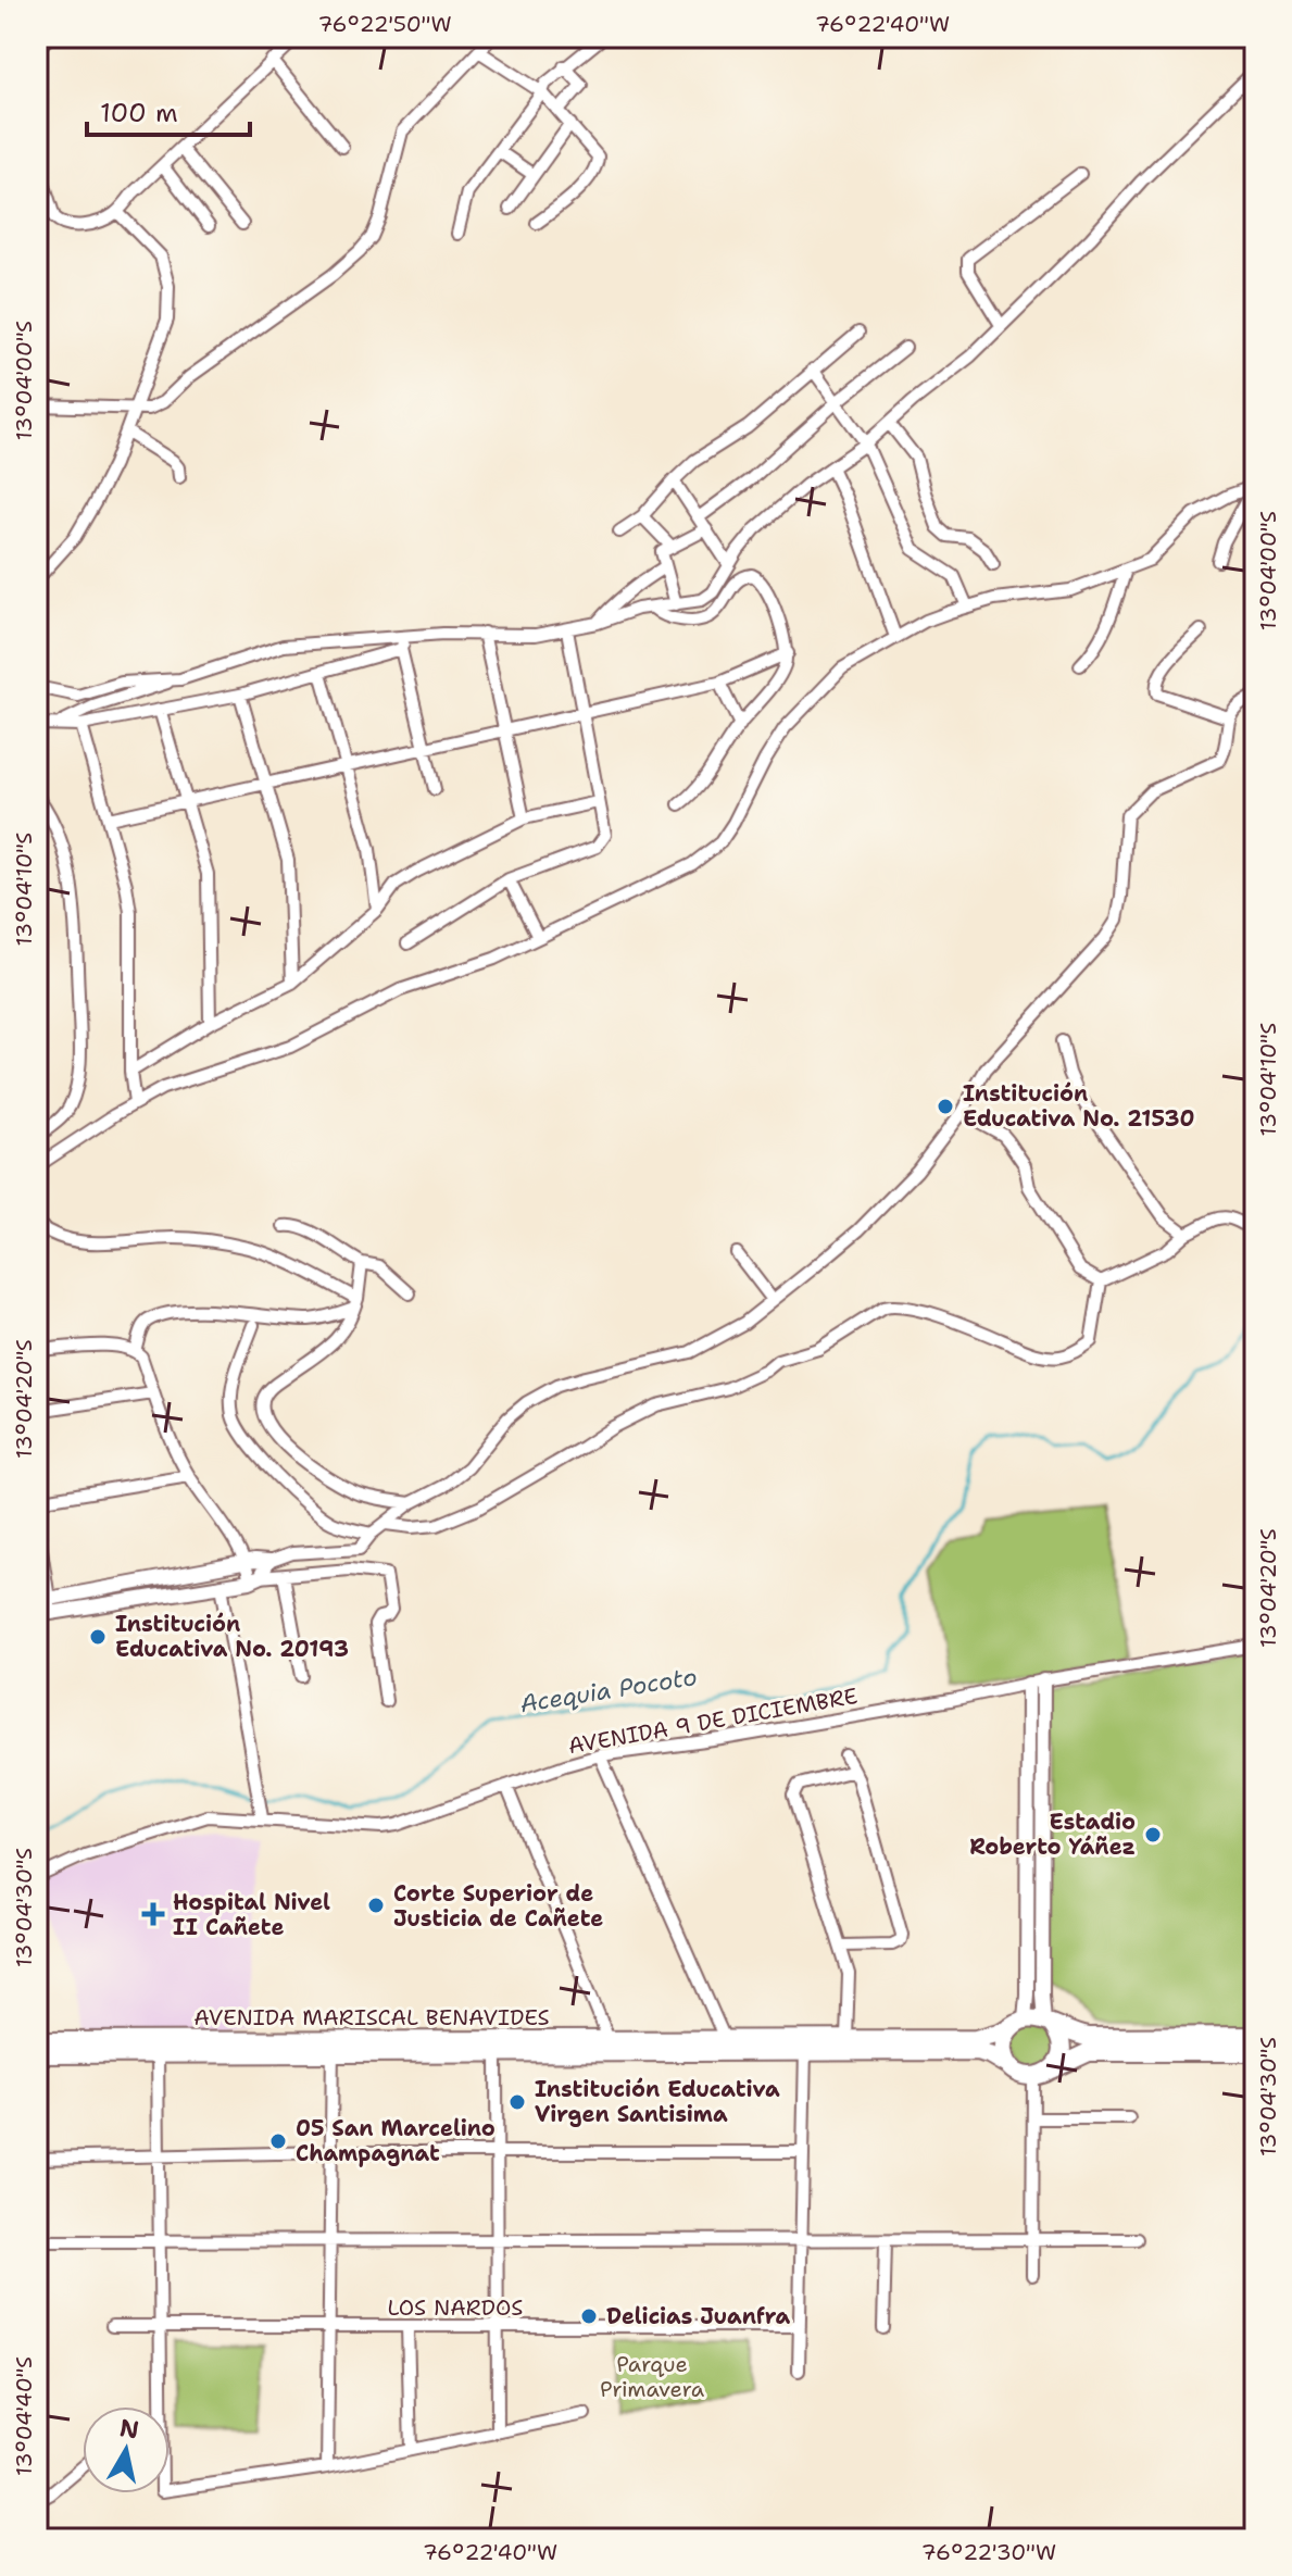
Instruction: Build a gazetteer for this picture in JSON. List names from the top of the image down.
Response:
{
  "streets": {
    "highway": ["AVENIDA MARISCAL BENAVIDES"],
    "street": ["AVENIDA 9 DE DICIEMBRE", "LOS NARDOS"]
  },
  "water": ["Acequia Pocoto"],
  "parks": ["Parque Primavera"],
  "places": {
    "other": [
      "Institución Educativa No. 21530",
      "Institución Educativa No. 20193",
      "Estadio Roberto Yáñez",
      "Corte Superior de Justicia de Cañete",
      "Institución Educativa Virgen Santisima",
      "05 San Marcelino Champagnat",
      "Delicias Juanfra"
    ],
    "health": ["Hospital Nivel II Cañete"]
  },
  "scale_bar": "100 m",
  "north": "top",
  "coordinates": [
    "76°22'50\"W",
    "76°22'40\"W",
    "13°04'00\"S",
    "13°04'10\"S",
    "13°04'20\"S",
    "13°04'30\"S",
    "13°04'40\"S",
    "76°22'30\"W"
  ]
}
